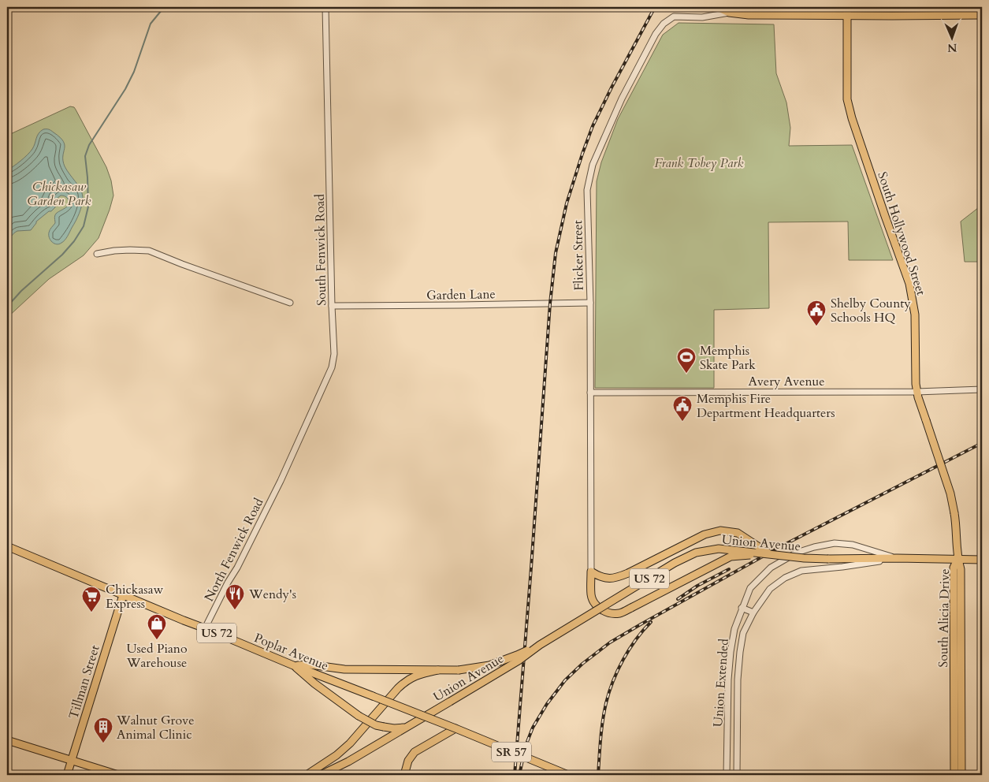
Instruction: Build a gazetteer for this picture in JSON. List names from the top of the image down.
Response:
{
  "streets": {
    "main road": [
      "South Hollywood Street",
      "Union Avenue",
      "US 72",
      "South Alicia Drive",
      "Poplar Avenue",
      "Tillman Street",
      "SR 57"
    ],
    "street": [
      "South Fenwick Road",
      "Flicker Street",
      "Garden Lane",
      "Avery Avenue",
      "North Fenwick Road",
      "Union Extended"
    ]
  },
  "crossings": [
    ["South Hollywood Street", "Avery Avenue"],
    ["South Hollywood Street", "Union Avenue"],
    ["South Hollywood Street", "South Alicia Drive"],
    ["South Fenwick Road", "Garden Lane"],
    ["South Fenwick Road", "North Fenwick Road"],
    ["Flicker Street", "Garden Lane"],
    ["Flicker Street", "Avery Avenue"],
    ["Union Avenue", "US 72"],
    ["Union Avenue", "South Alicia Drive"],
    ["Union Avenue", "Union Extended"],
    ["North Fenwick Road", "Poplar Avenue"],
    ["US 72", "Poplar Avenue"],
    ["Poplar Avenue", "Tillman Street"]
  ],
  "parks": ["Frank Tobey Park", "Chickasaw Garden Park"],
  "places": {
    "public building": ["Shelby County Schools HQ", "Memphis Fire Department Headquarters"],
    "sports": ["Memphis Skate Park"],
    "restaurant": ["Wendy's"],
    "supermarket": ["Chickasaw Express"],
    "shop": ["Used Piano Warehouse"],
    "building": ["Walnut Grove Animal Clinic"]
  },
  "north": "bottom"
}
